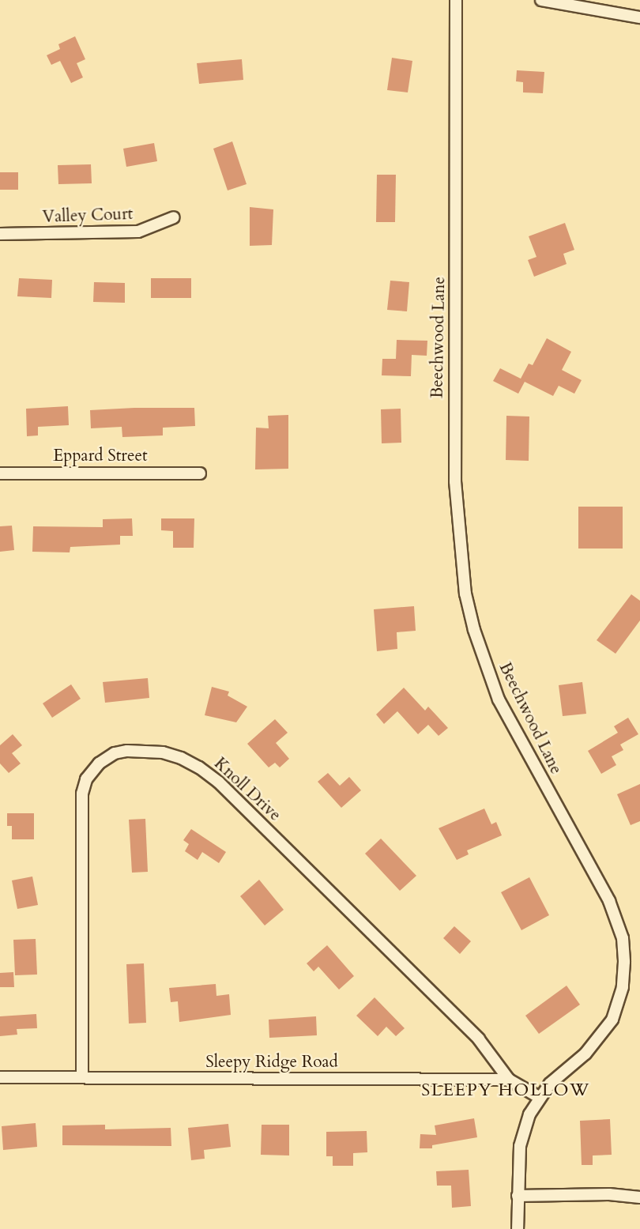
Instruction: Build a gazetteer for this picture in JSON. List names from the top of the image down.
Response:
{
  "streets": {
    "street": [
      "Valley Court",
      "Beechwood Lane",
      "Eppard Street",
      "Knoll Drive",
      "Sleepy Ridge Road"
    ]
  },
  "crossings": [
    ["Knoll Drive", "Sleepy Ridge Road"]
  ],
  "districts": ["SLEEPY HOLLOW"]
}
